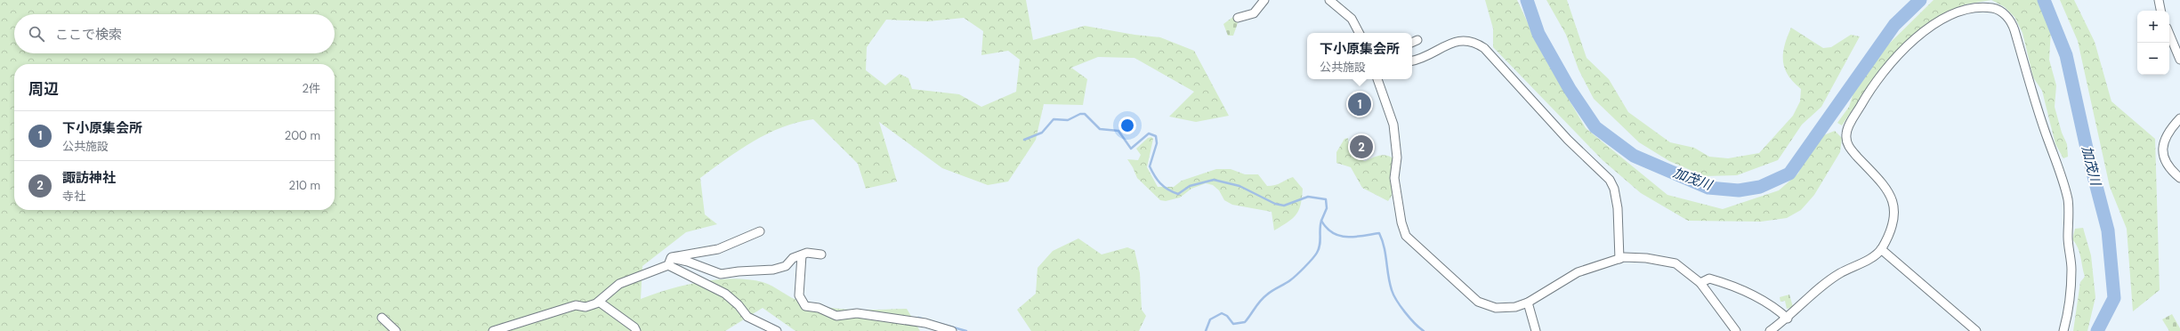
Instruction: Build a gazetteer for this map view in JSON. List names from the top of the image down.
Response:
{
  "water": ["加茂川"],
  "page": {
    "map_buttons": ["+", "−"],
    "search": "ここで検索",
    "popup": ["下小原集会所", "公共施設"],
    "heading": ["周辺", "2件"],
    "pins": ["1", "2"],
    "list": [
      {
        "mark": "1",
        "name": "下小原集会所",
        "note": "公共施設",
        "value": "200 m"
      },
      {
        "mark": "2",
        "name": "諏訪神社",
        "note": "寺社",
        "value": "210 m"
      }
    ]
  }
}
